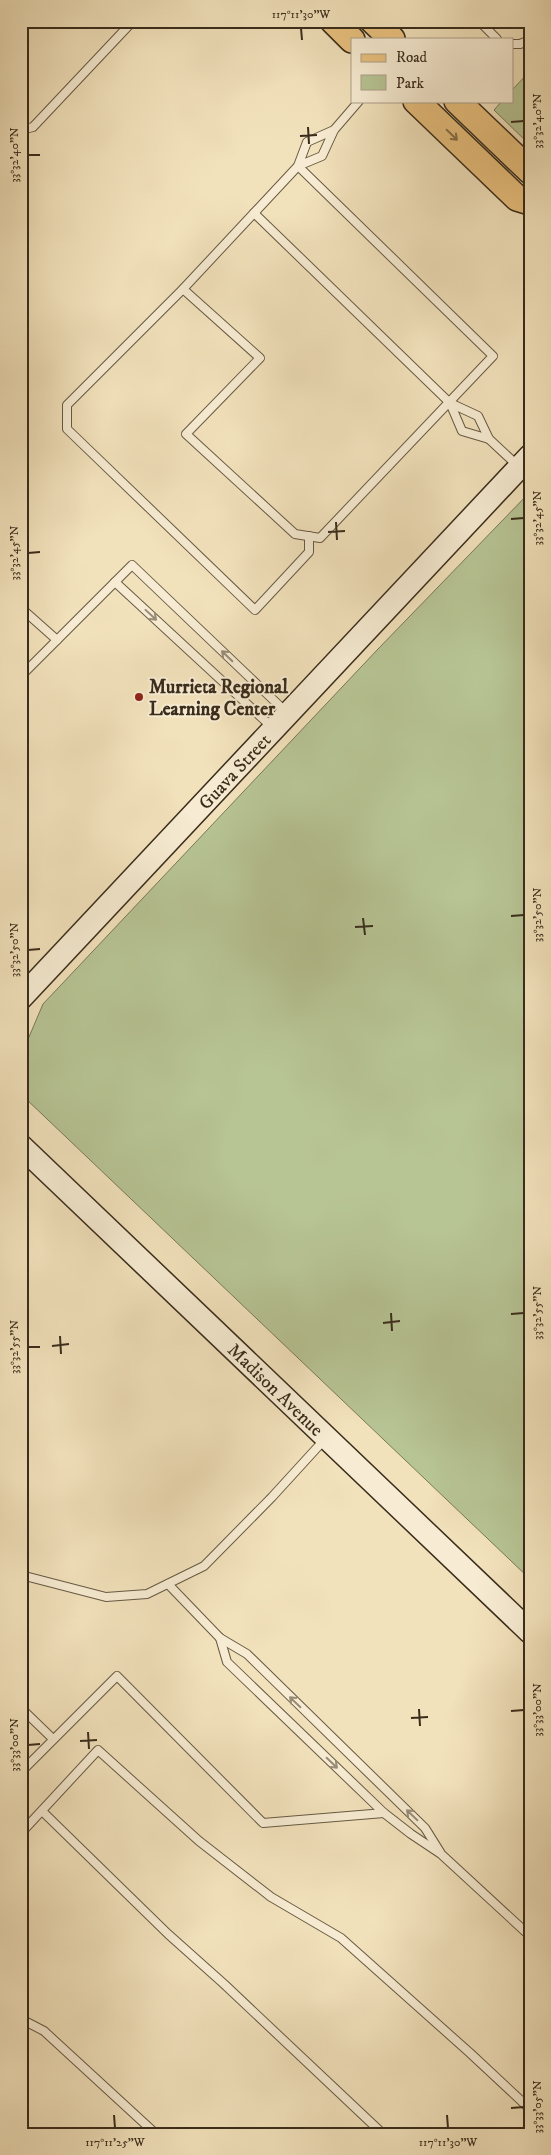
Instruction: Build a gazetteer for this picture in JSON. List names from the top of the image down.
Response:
{
  "streets": {
    "street": ["Guava Street", "Madison Avenue"]
  },
  "places": ["Murrieta Regional Learning Center"],
  "legend": ["Road", "Park"],
  "coordinates": [
    "117°11'30\"W",
    "33°32'40\"N",
    "33°32'45\"N",
    "33°32'50\"N",
    "33°32'55\"N",
    "33°33'00\"N",
    "33°33'05\"N",
    "117°11'25\"W"
  ]
}
